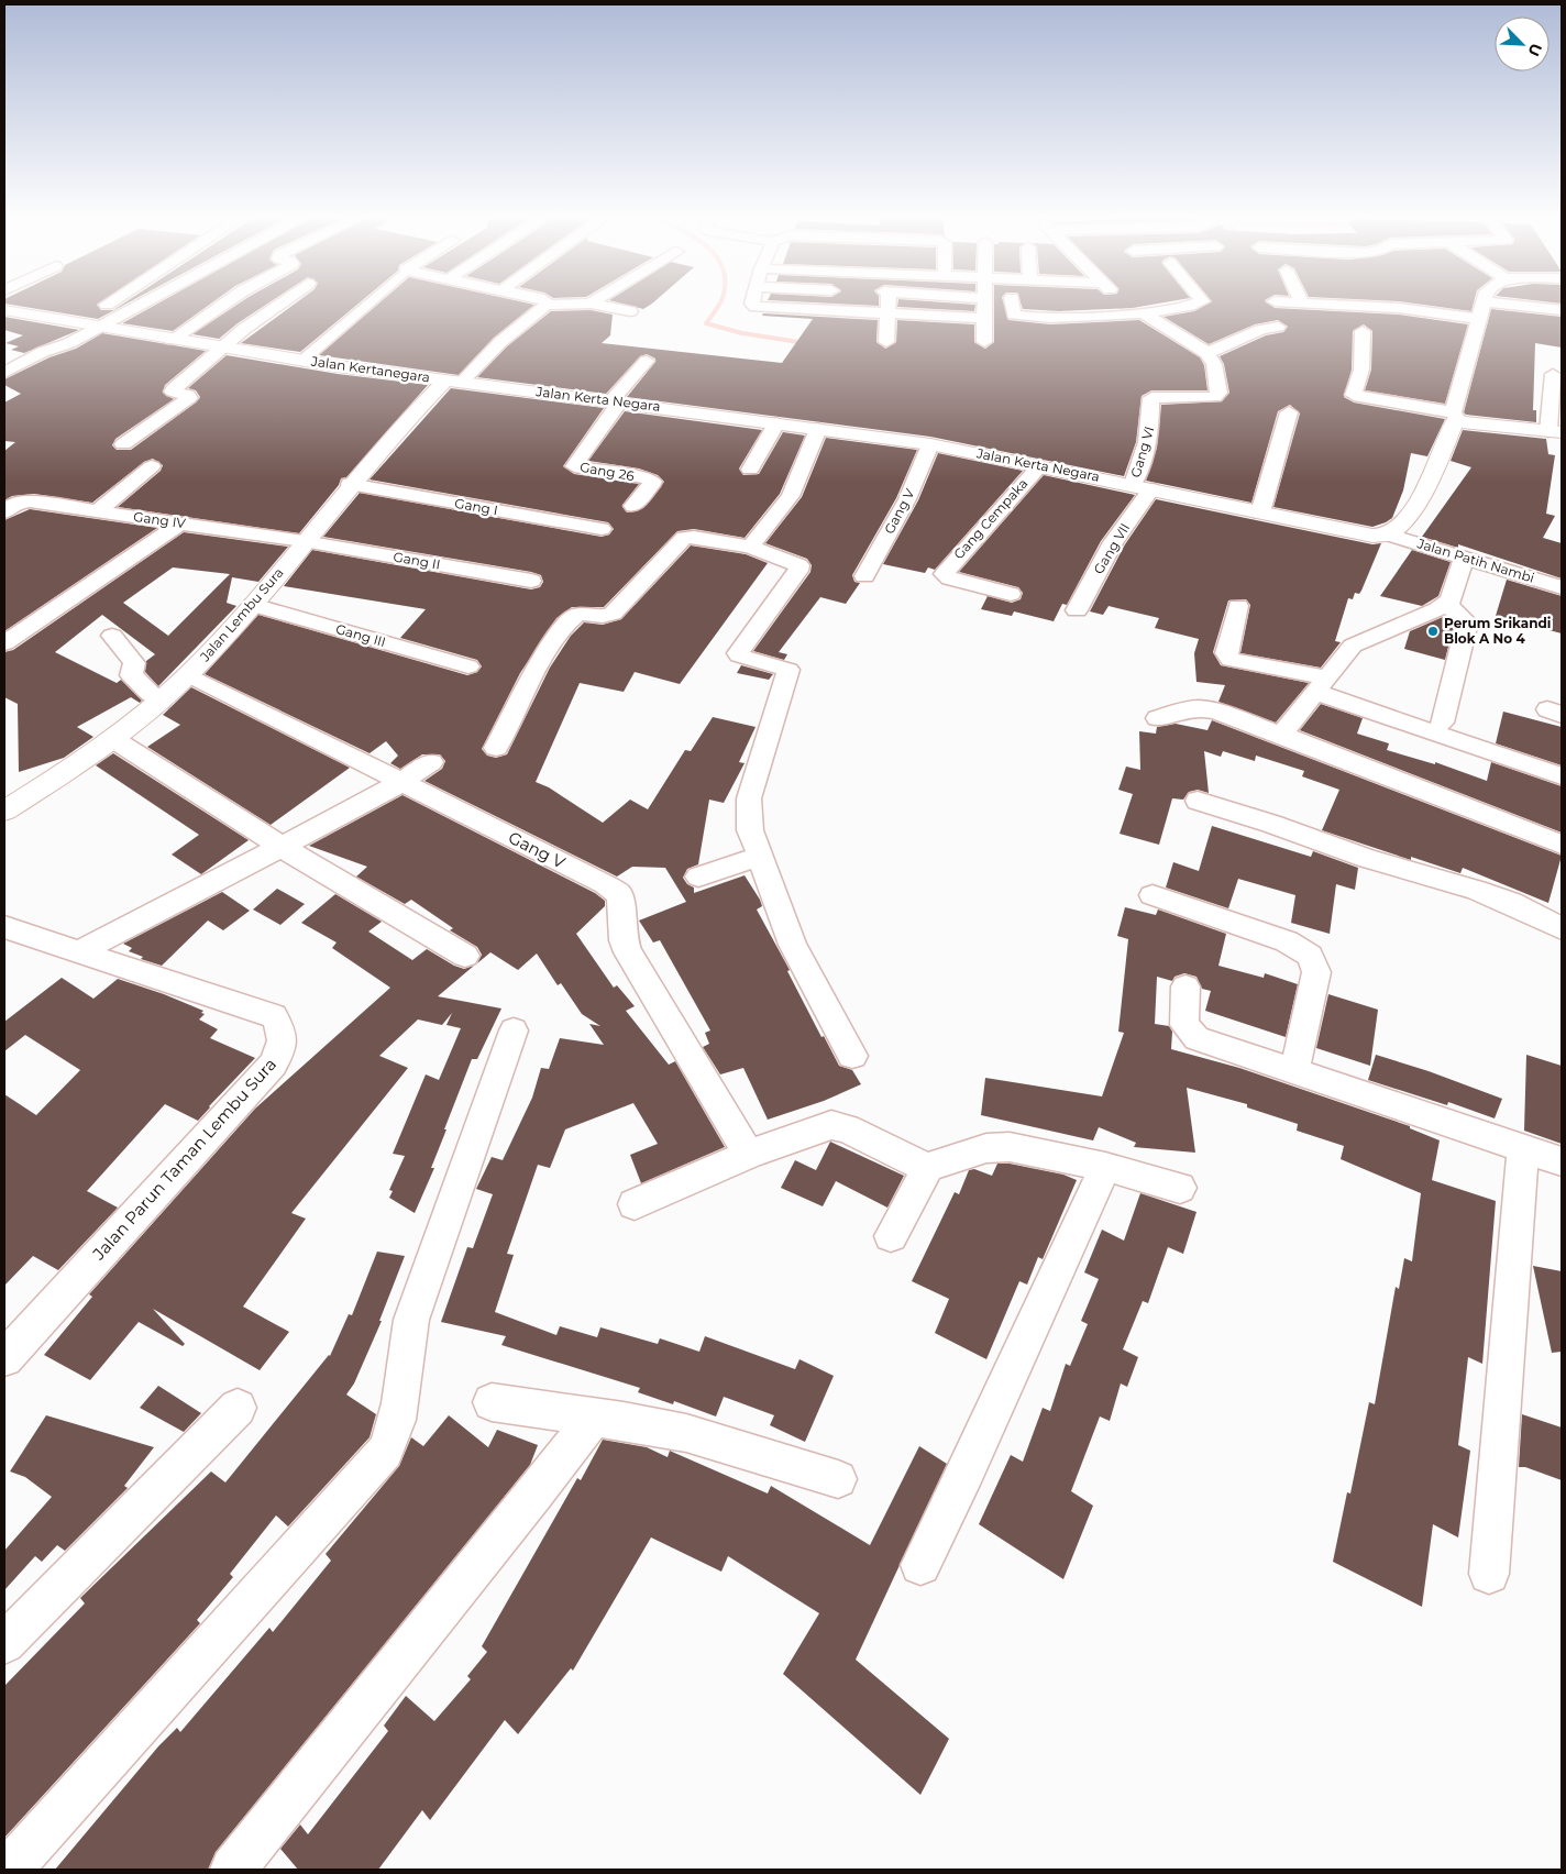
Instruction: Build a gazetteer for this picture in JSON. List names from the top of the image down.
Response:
{
  "streets": {
    "street": [
      "Jalan Kertanegara",
      "Jalan Kerta Negara",
      "Gang VI",
      "Gang 26",
      "Gang I",
      "Gang V",
      "Gang Cempaka",
      "Gang IV",
      "Gang VII",
      "Gang II",
      "Jalan Patih Nambi",
      "Jalan Lembu Sura",
      "Gang III",
      "Jalan Parun Taman Lembu Sura"
    ]
  },
  "crossings": [
    ["Jalan Kertanegara", "Jalan Kerta Negara"],
    ["Jalan Kertanegara", "Jalan Lembu Sura"],
    ["Jalan Kerta Negara", "Gang VI"],
    ["Jalan Kerta Negara", "Gang 26"],
    ["Jalan Kerta Negara", "Gang V"],
    ["Jalan Kerta Negara", "Gang Cempaka"],
    ["Jalan Kerta Negara", "Gang VII"],
    ["Jalan Kerta Negara", "Jalan Patih Nambi"],
    ["Jalan Kerta Negara", "Jalan Lembu Sura"],
    ["Gang I", "Jalan Lembu Sura"],
    ["Gang V", "Jalan Lembu Sura"],
    ["Gang IV", "Gang II"],
    ["Gang IV", "Jalan Lembu Sura"],
    ["Gang II", "Jalan Lembu Sura"],
    ["Jalan Lembu Sura", "Gang III"]
  ],
  "places": ["Perum Srikandi Blok A No 4"],
  "north": "bottom right"
}
